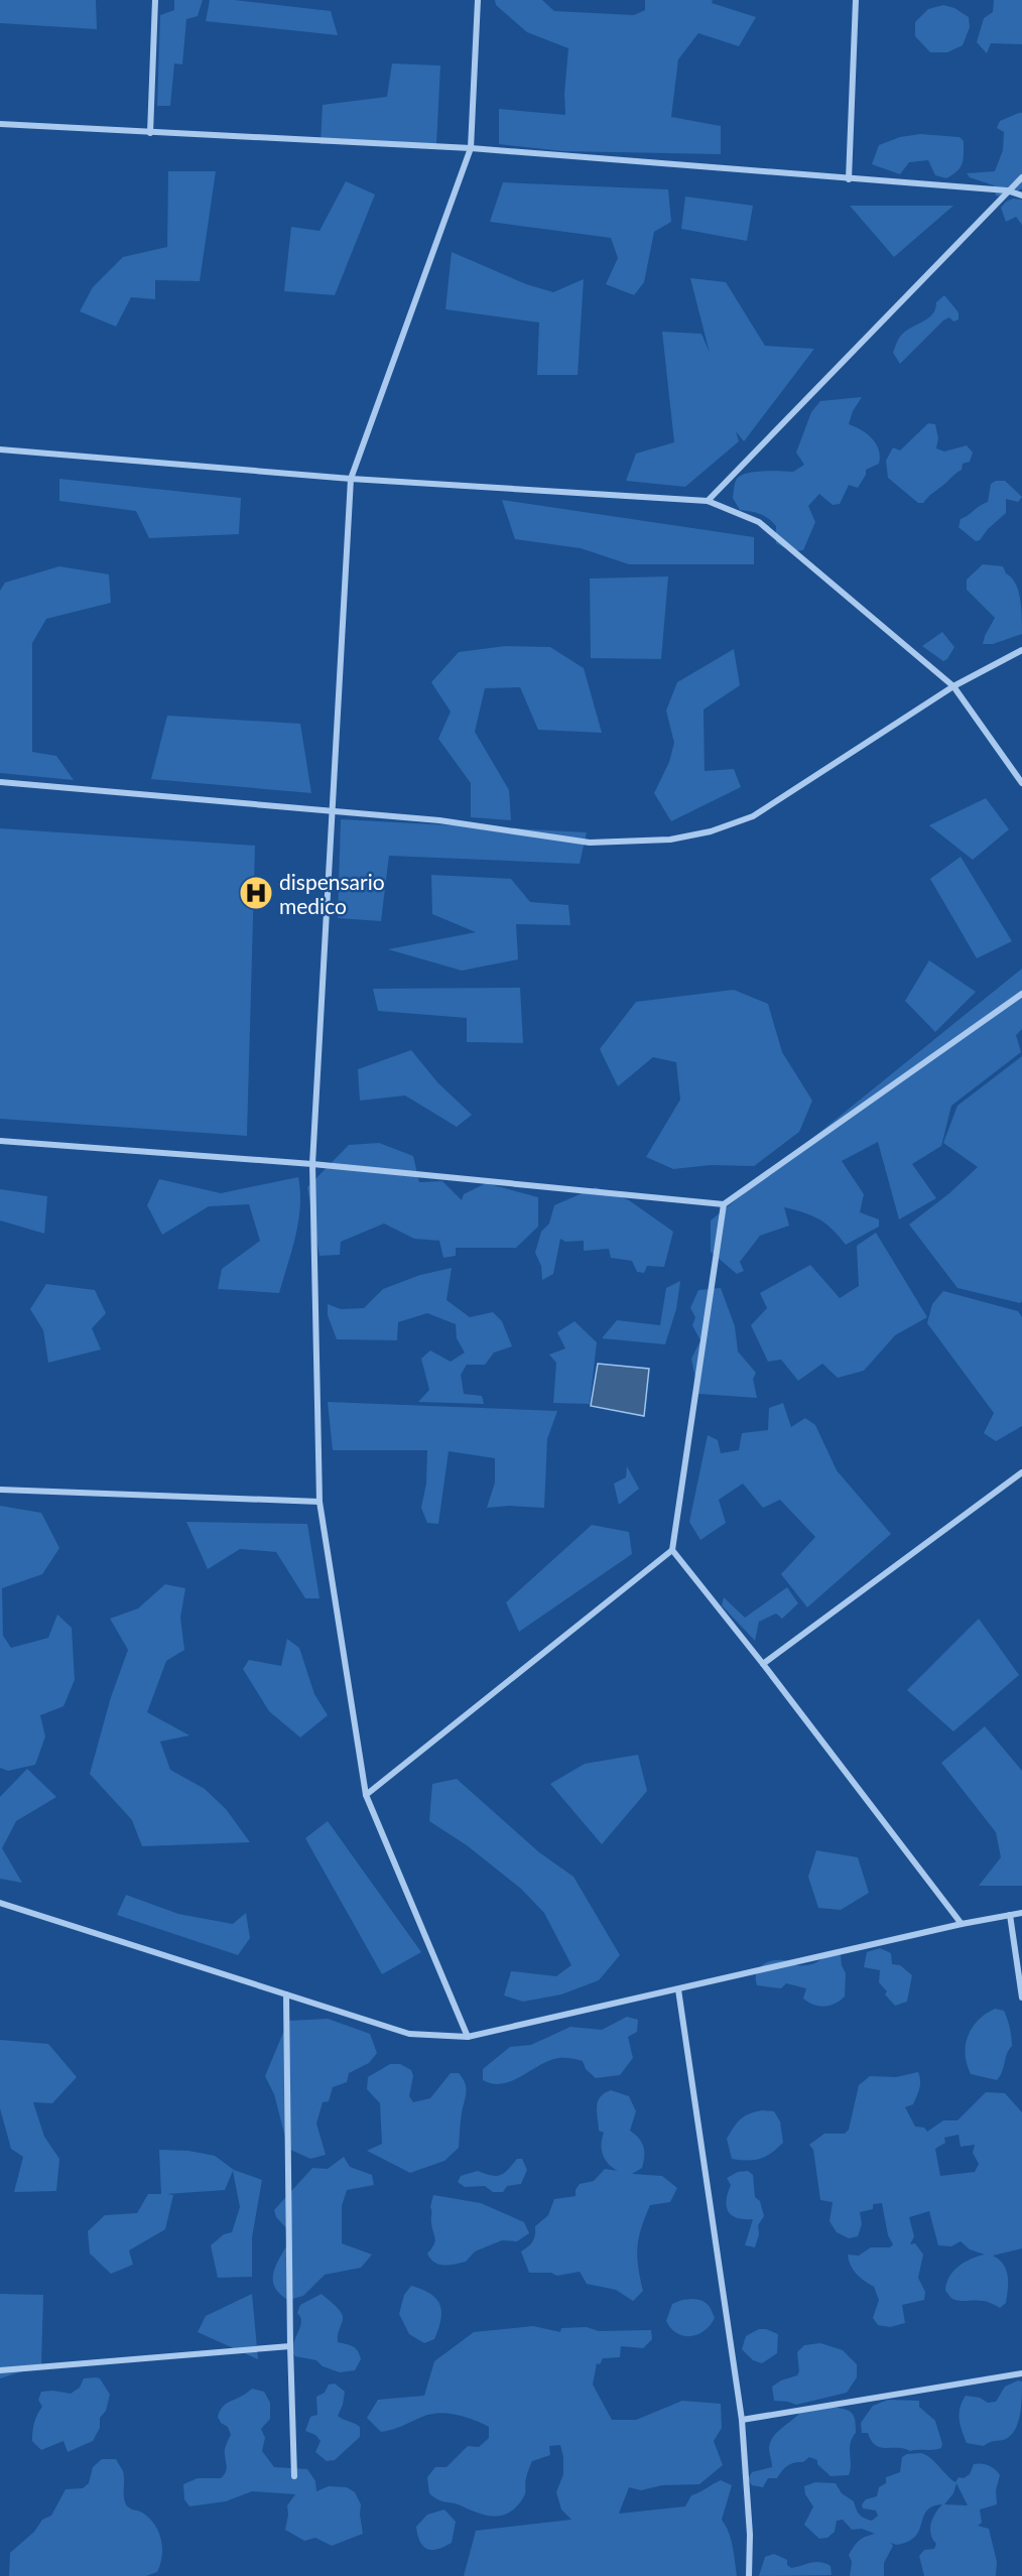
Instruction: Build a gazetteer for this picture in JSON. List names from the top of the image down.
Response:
{
  "places": {
    "hospital": ["dispensario medico"]
  }
}
